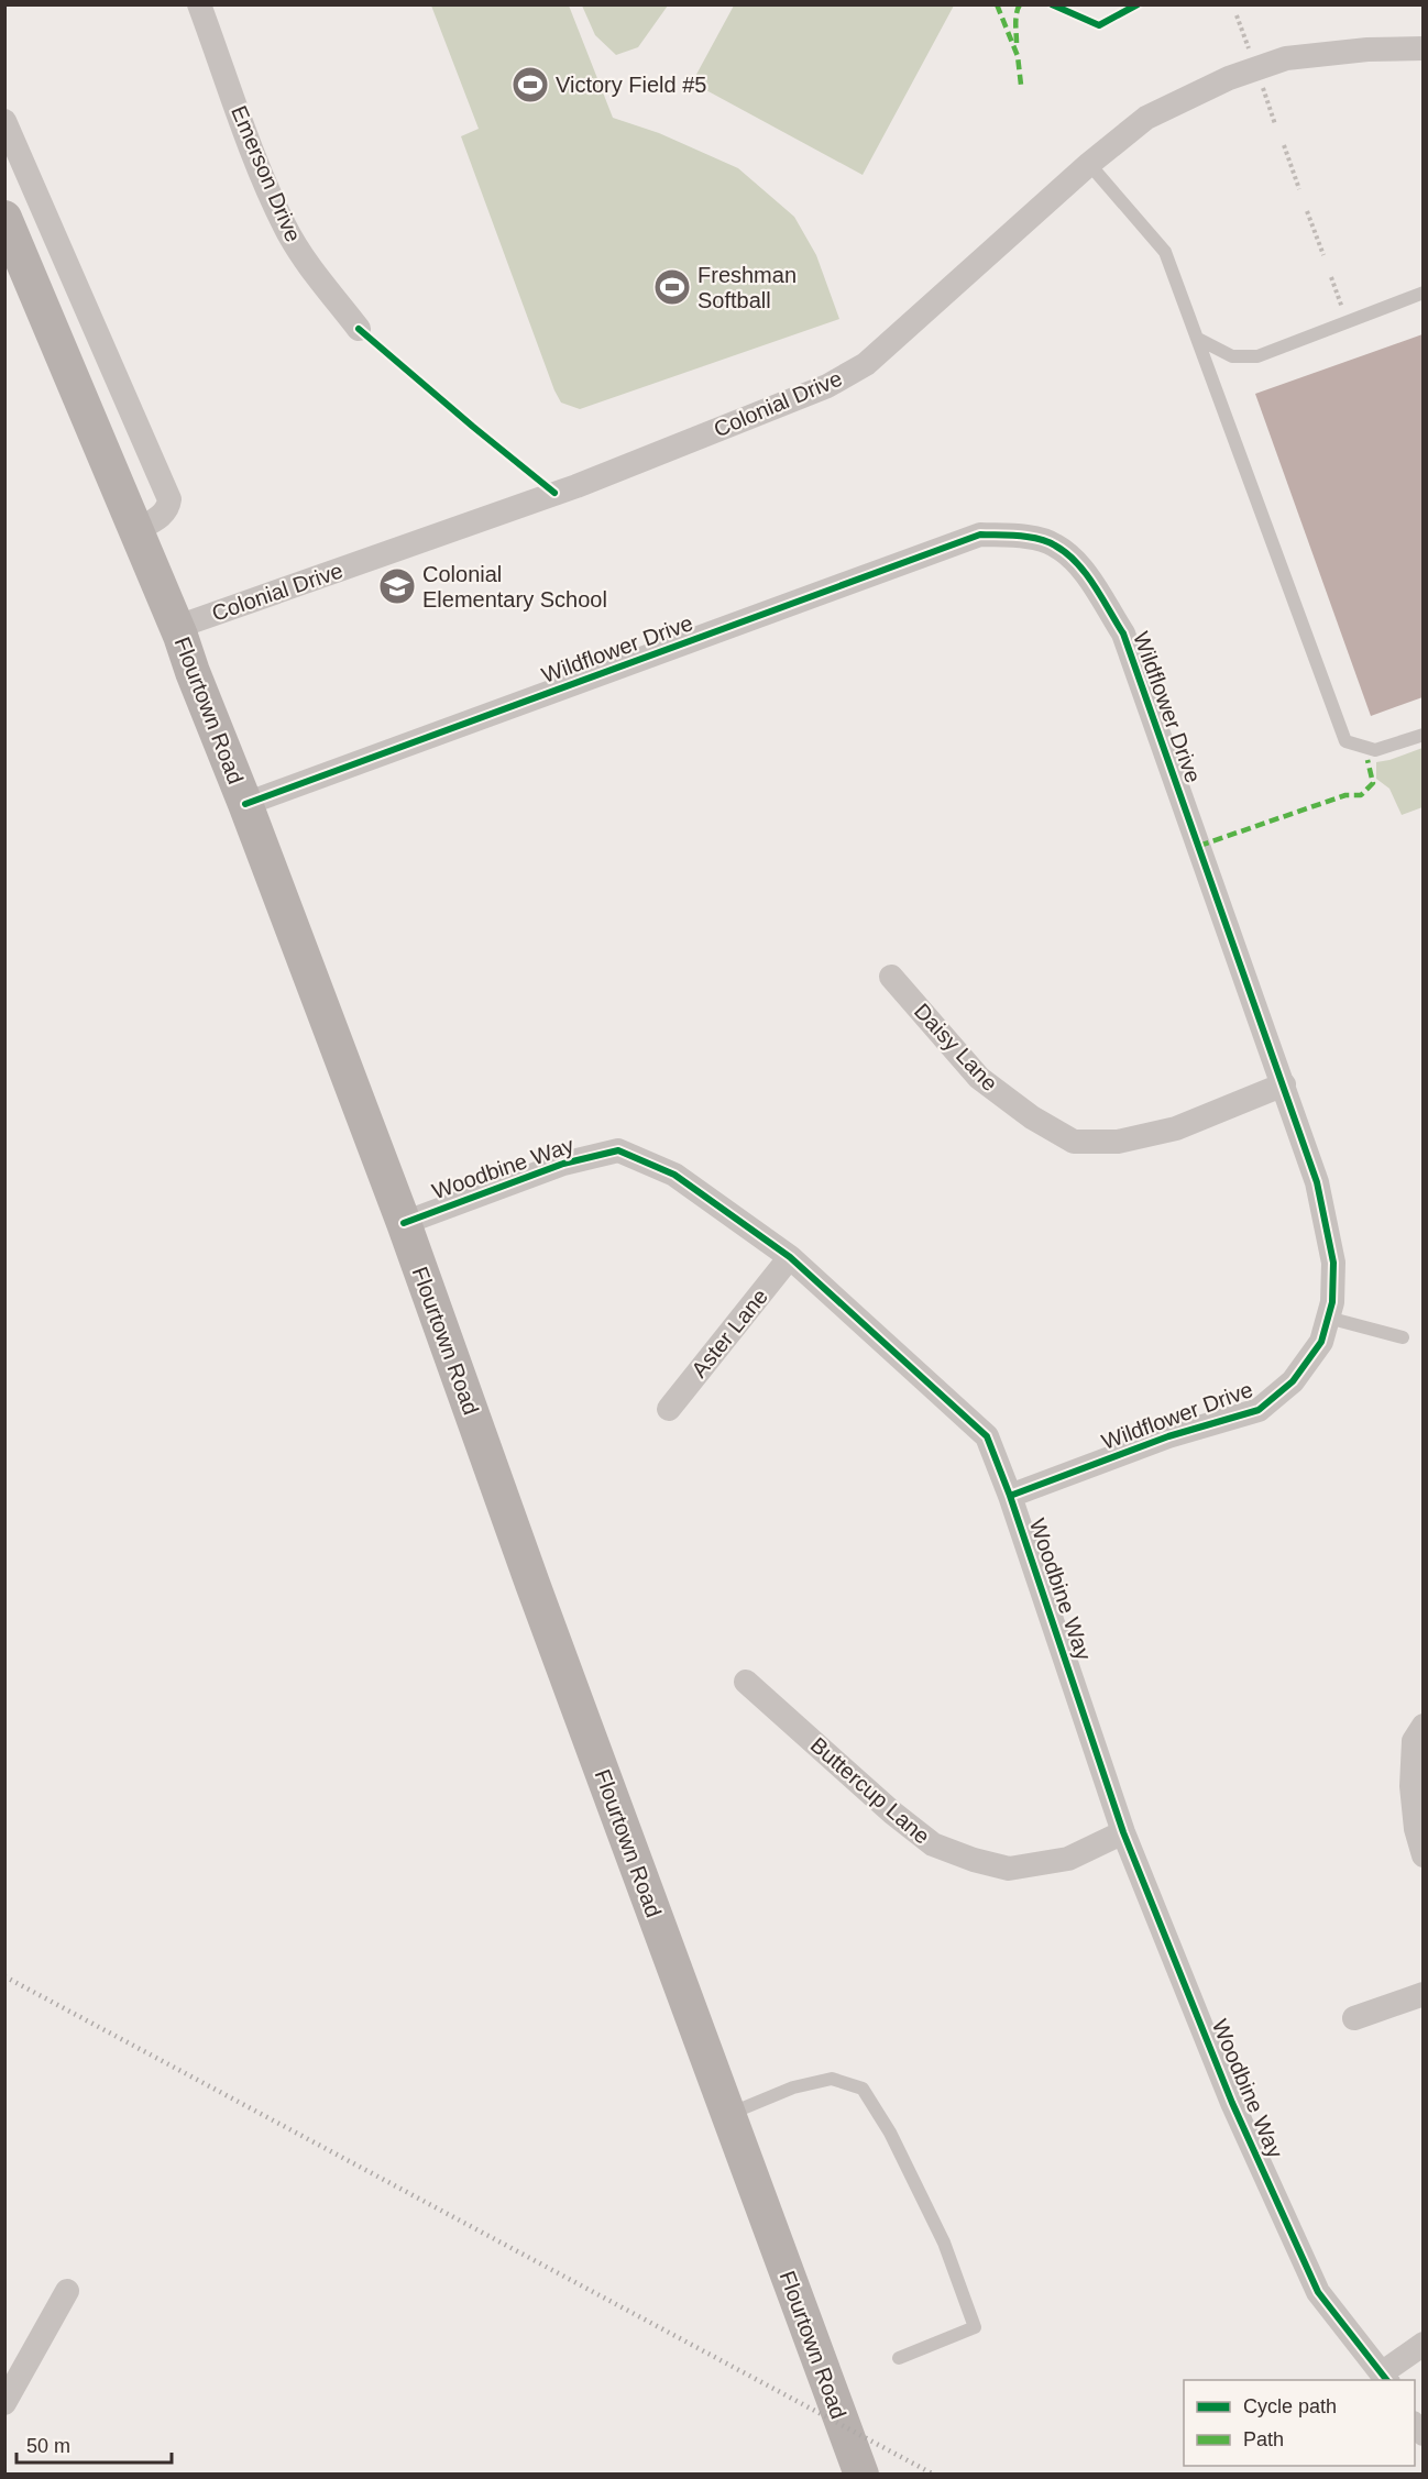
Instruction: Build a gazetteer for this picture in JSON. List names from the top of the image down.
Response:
{
  "streets": {
    "main road": ["Flourtown Road"],
    "street": [
      "Emerson Drive",
      "Colonial Drive",
      "Wildflower Drive",
      "Daisy Lane",
      "Woodbine Way",
      "Aster Lane",
      "Buttercup Lane"
    ]
  },
  "crossings": [
    ["Colonial Drive", "Flourtown Road"],
    ["Wildflower Drive", "Flourtown Road"],
    ["Wildflower Drive", "Daisy Lane"],
    ["Wildflower Drive", "Woodbine Way"],
    ["Flourtown Road", "Woodbine Way"],
    ["Woodbine Way", "Aster Lane"],
    ["Woodbine Way", "Buttercup Lane"]
  ],
  "places": {
    "sports": ["Victory Field #5", "Freshman Softball"],
    "school or university": ["Colonial Elementary School"]
  },
  "legend": ["Cycle path", "Path"],
  "scale_bar": "50 m"
}
